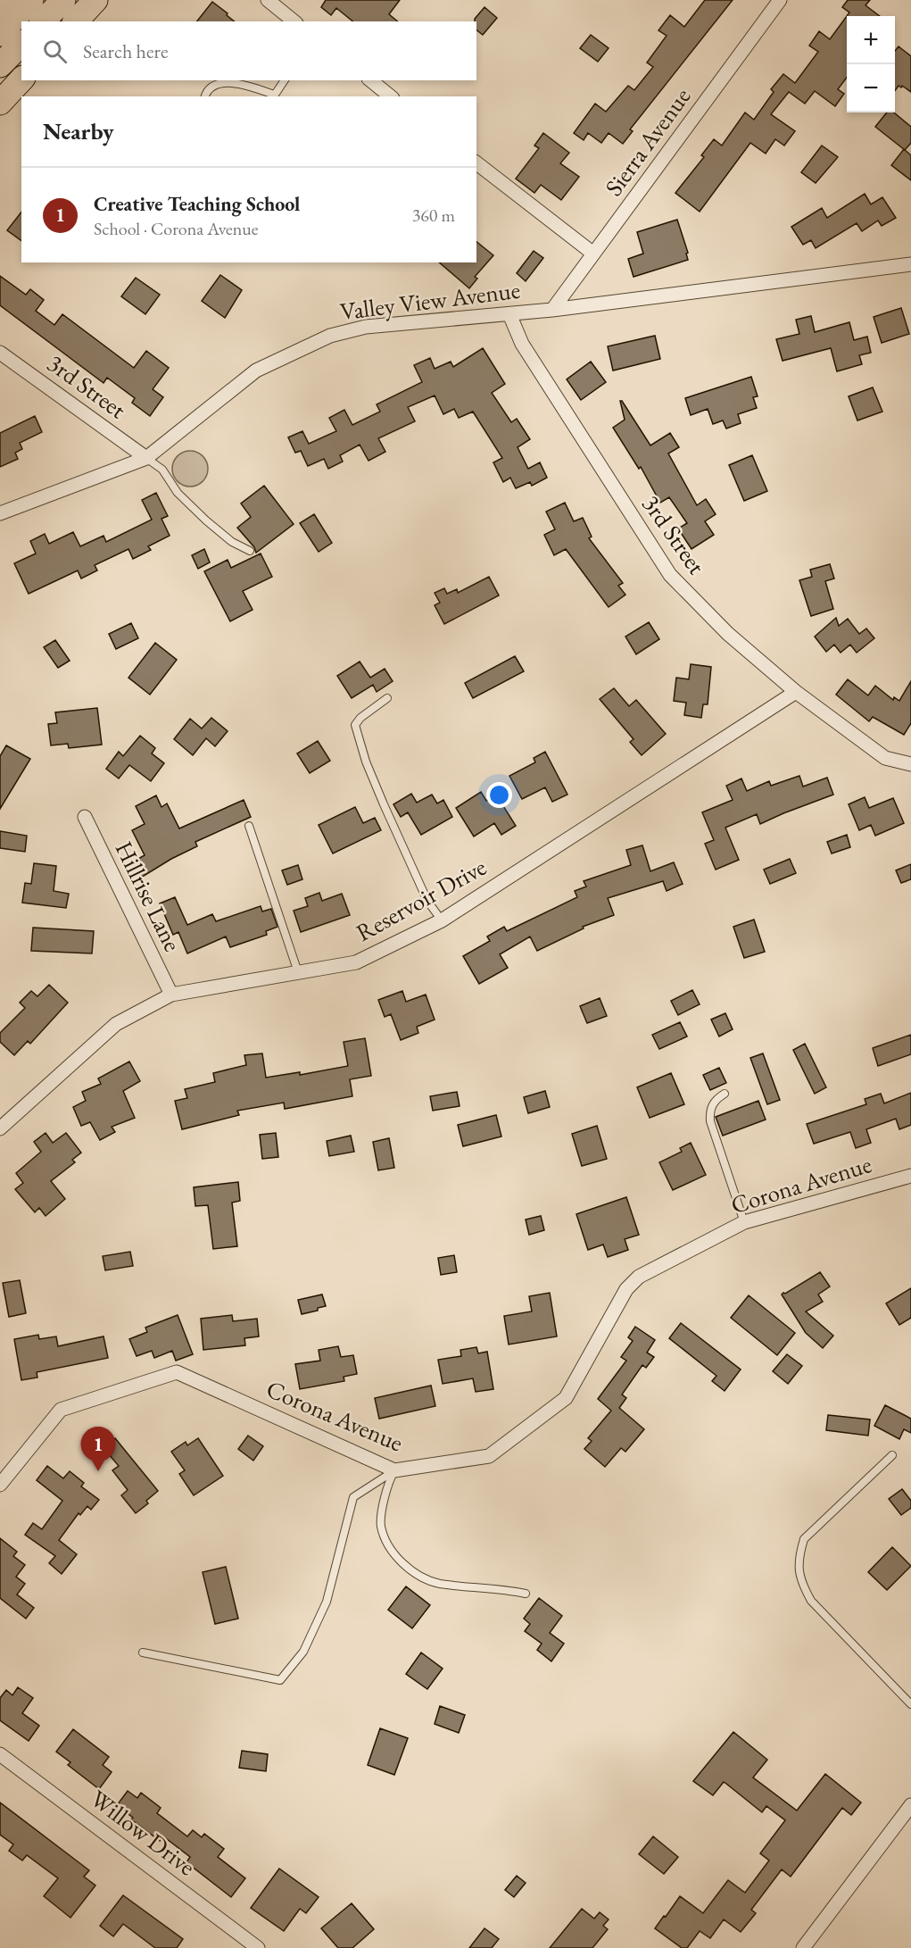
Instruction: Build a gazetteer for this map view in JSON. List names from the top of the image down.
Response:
{
  "streets": {
    "street": [
      "Sierra Avenue",
      "Valley View Avenue",
      "3rd Street",
      "Hillrise Lane",
      "Reservoir Drive",
      "Corona Avenue",
      "Willow Drive"
    ]
  },
  "crossings": [
    ["Sierra Avenue", "Valley View Avenue"],
    ["Valley View Avenue", "3rd Street"],
    ["3rd Street", "Reservoir Drive"],
    ["Hillrise Lane", "Reservoir Drive"]
  ],
  "page": {
    "map_buttons": ["+", "−"],
    "search": "Search here",
    "heading": "Nearby",
    "list": [
      {
        "mark": "1",
        "name": "Creative Teaching School",
        "note": "School · Corona Avenue",
        "value": "360 m"
      }
    ],
    "pins": "1"
  }
}
